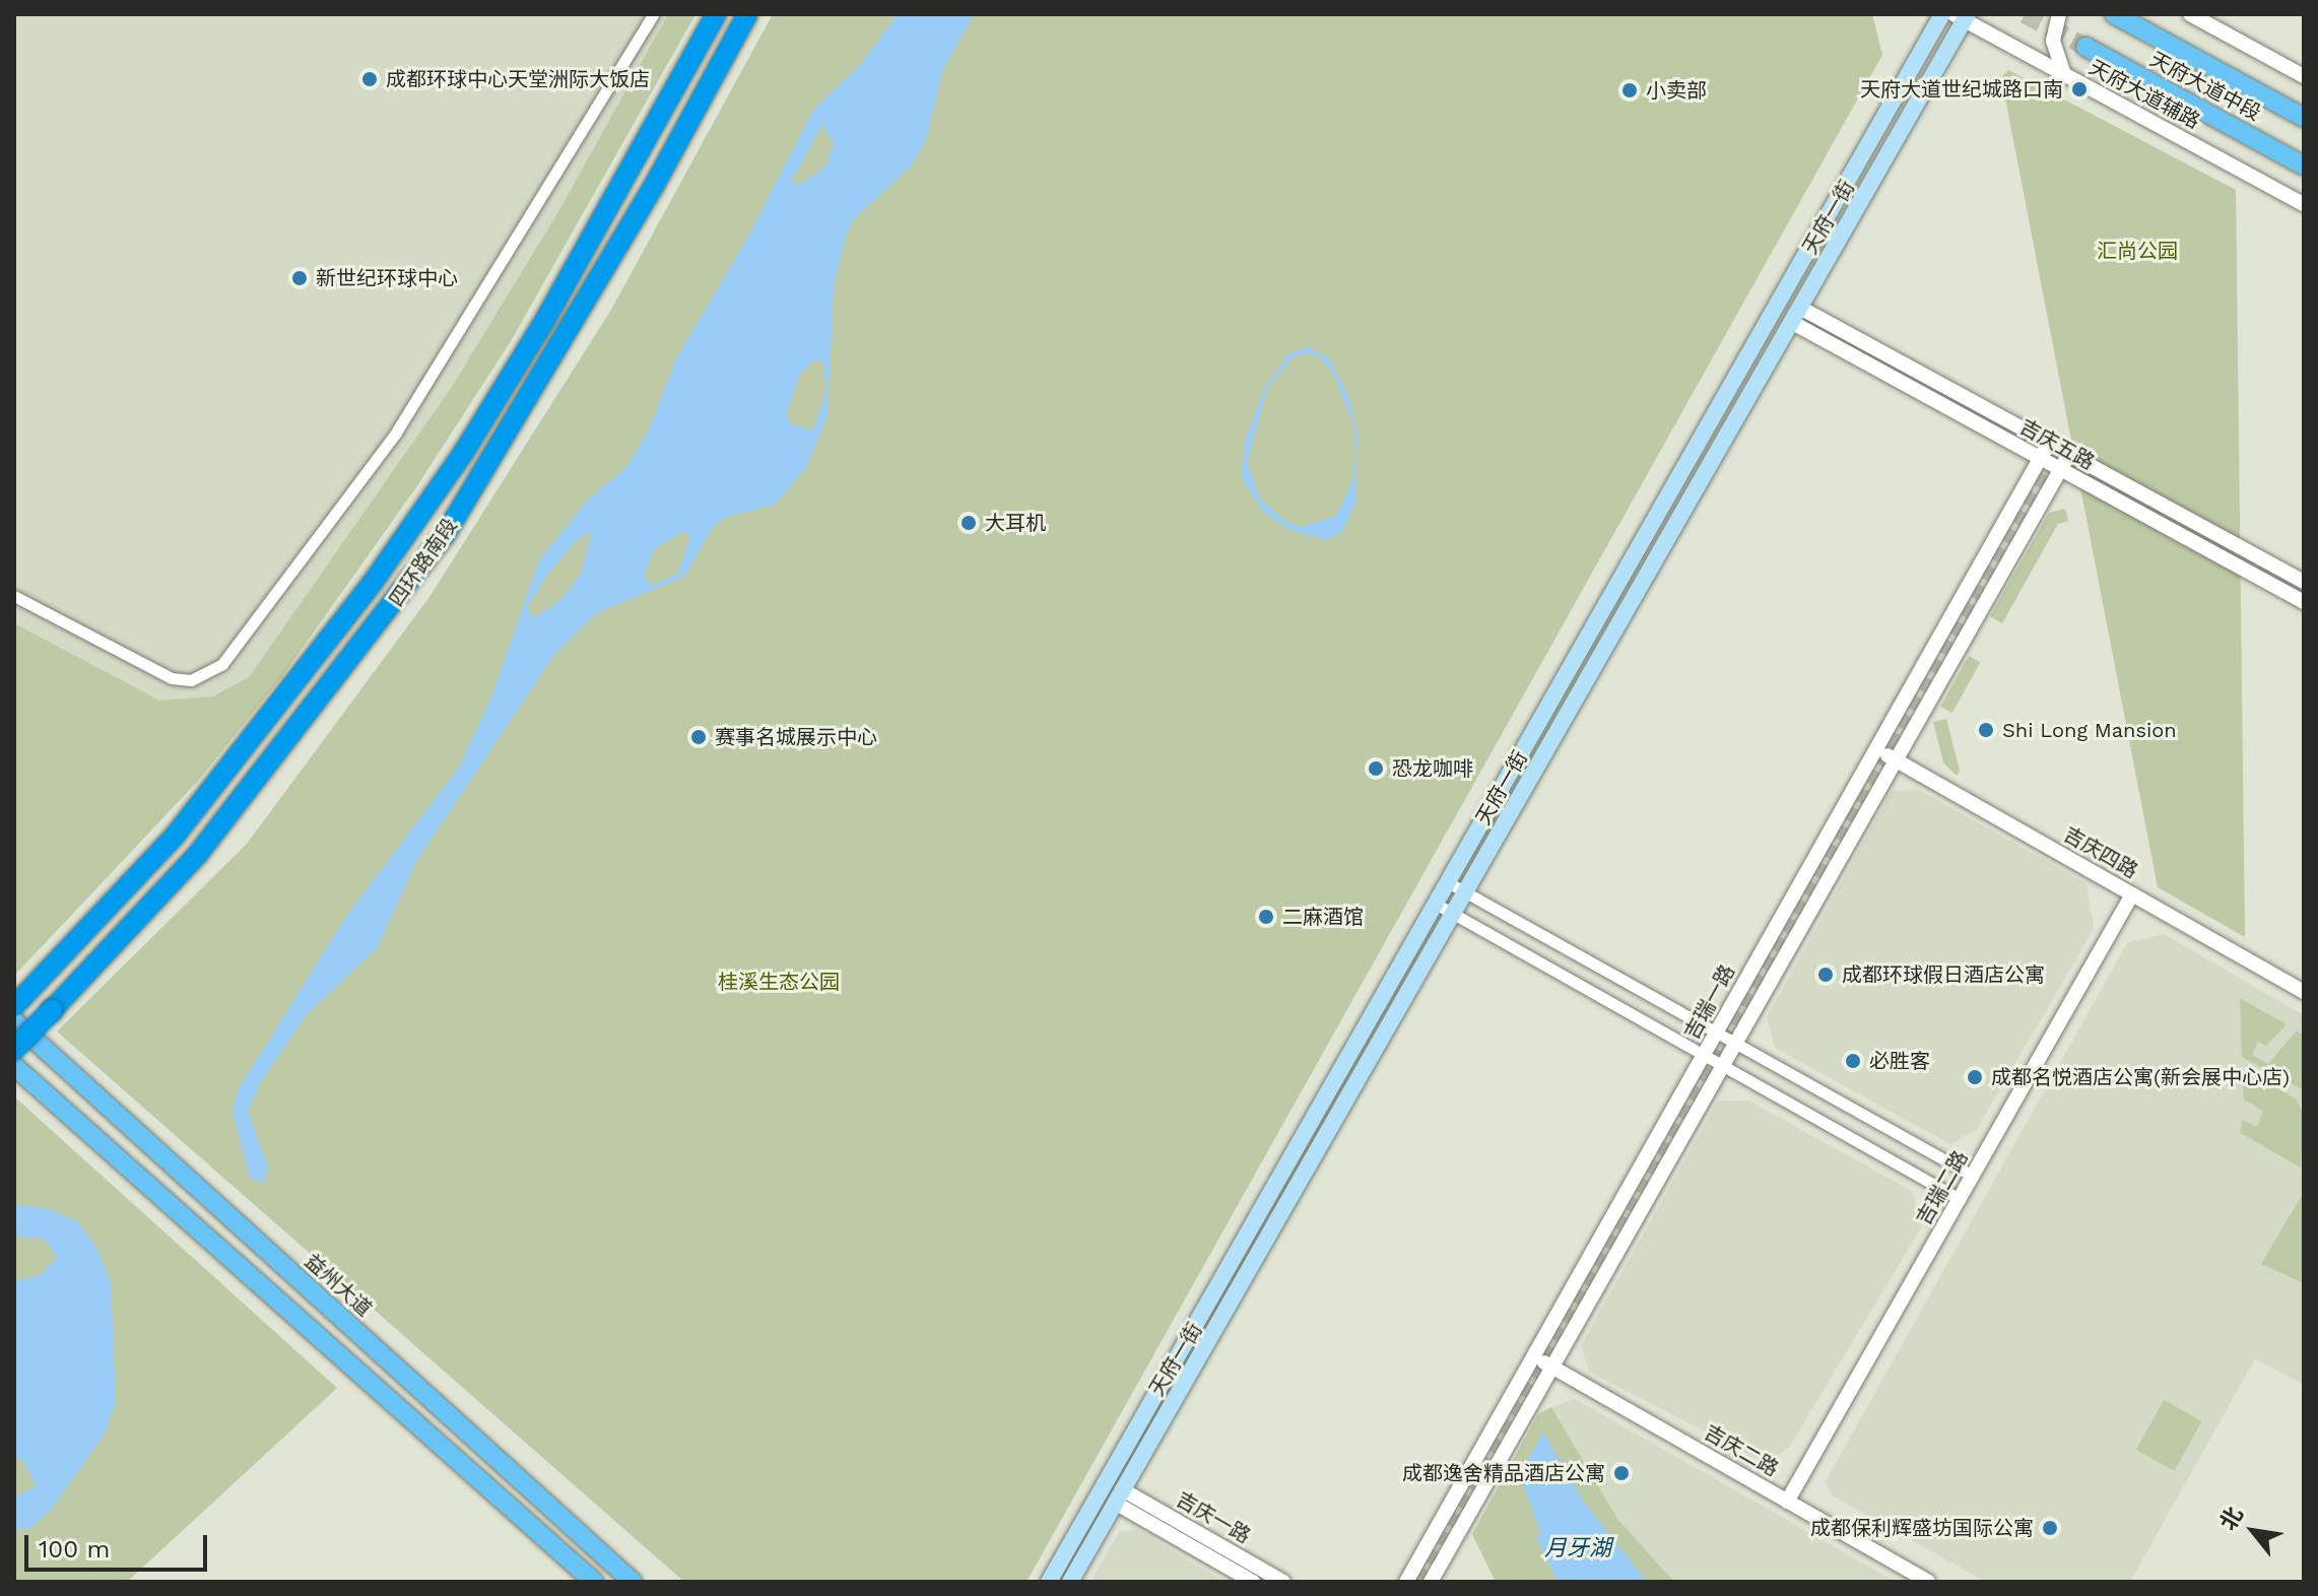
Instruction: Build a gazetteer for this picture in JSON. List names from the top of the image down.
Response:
{
  "streets": {
    "highway": ["四环路南段"],
    "main road": ["天府大道中段", "天府一街", "益州大道"],
    "street": [
      "天府大道辅路",
      "吉庆五路",
      "吉庆四路",
      "吉瑞一路",
      "吉瑞二路",
      "吉庆二路",
      "吉庆一路"
    ]
  },
  "crossings": [
    ["天府大道辅路", "天府一街"],
    ["天府一街", "吉庆五路"],
    ["天府一街", "吉庆一路"],
    ["吉庆五路", "吉瑞一路"],
    ["吉庆四路", "吉瑞一路"],
    ["吉庆四路", "吉瑞二路"],
    ["吉瑞一路", "吉庆二路"],
    ["吉瑞二路", "吉庆二路"]
  ],
  "water": ["月牙湖"],
  "parks": ["汇尚公园", "桂溪生态公园"],
  "places": [
    "成都环球中心天堂洲际大饭店",
    "天府大道世纪城路口南",
    "小卖部",
    "新世纪环球中心",
    "大耳机",
    "Shi Long Mansion",
    "赛事名城展示中心",
    "恐龙咖啡",
    "二麻酒馆",
    "成都环球假日酒店公寓",
    "必胜客",
    "成都名悦酒店公寓(新会展中心店)",
    "成都逸舍精品酒店公寓",
    "成都保利辉盛坊国际公寓"
  ],
  "scale_bar": "100 m",
  "north": "top left"
}
